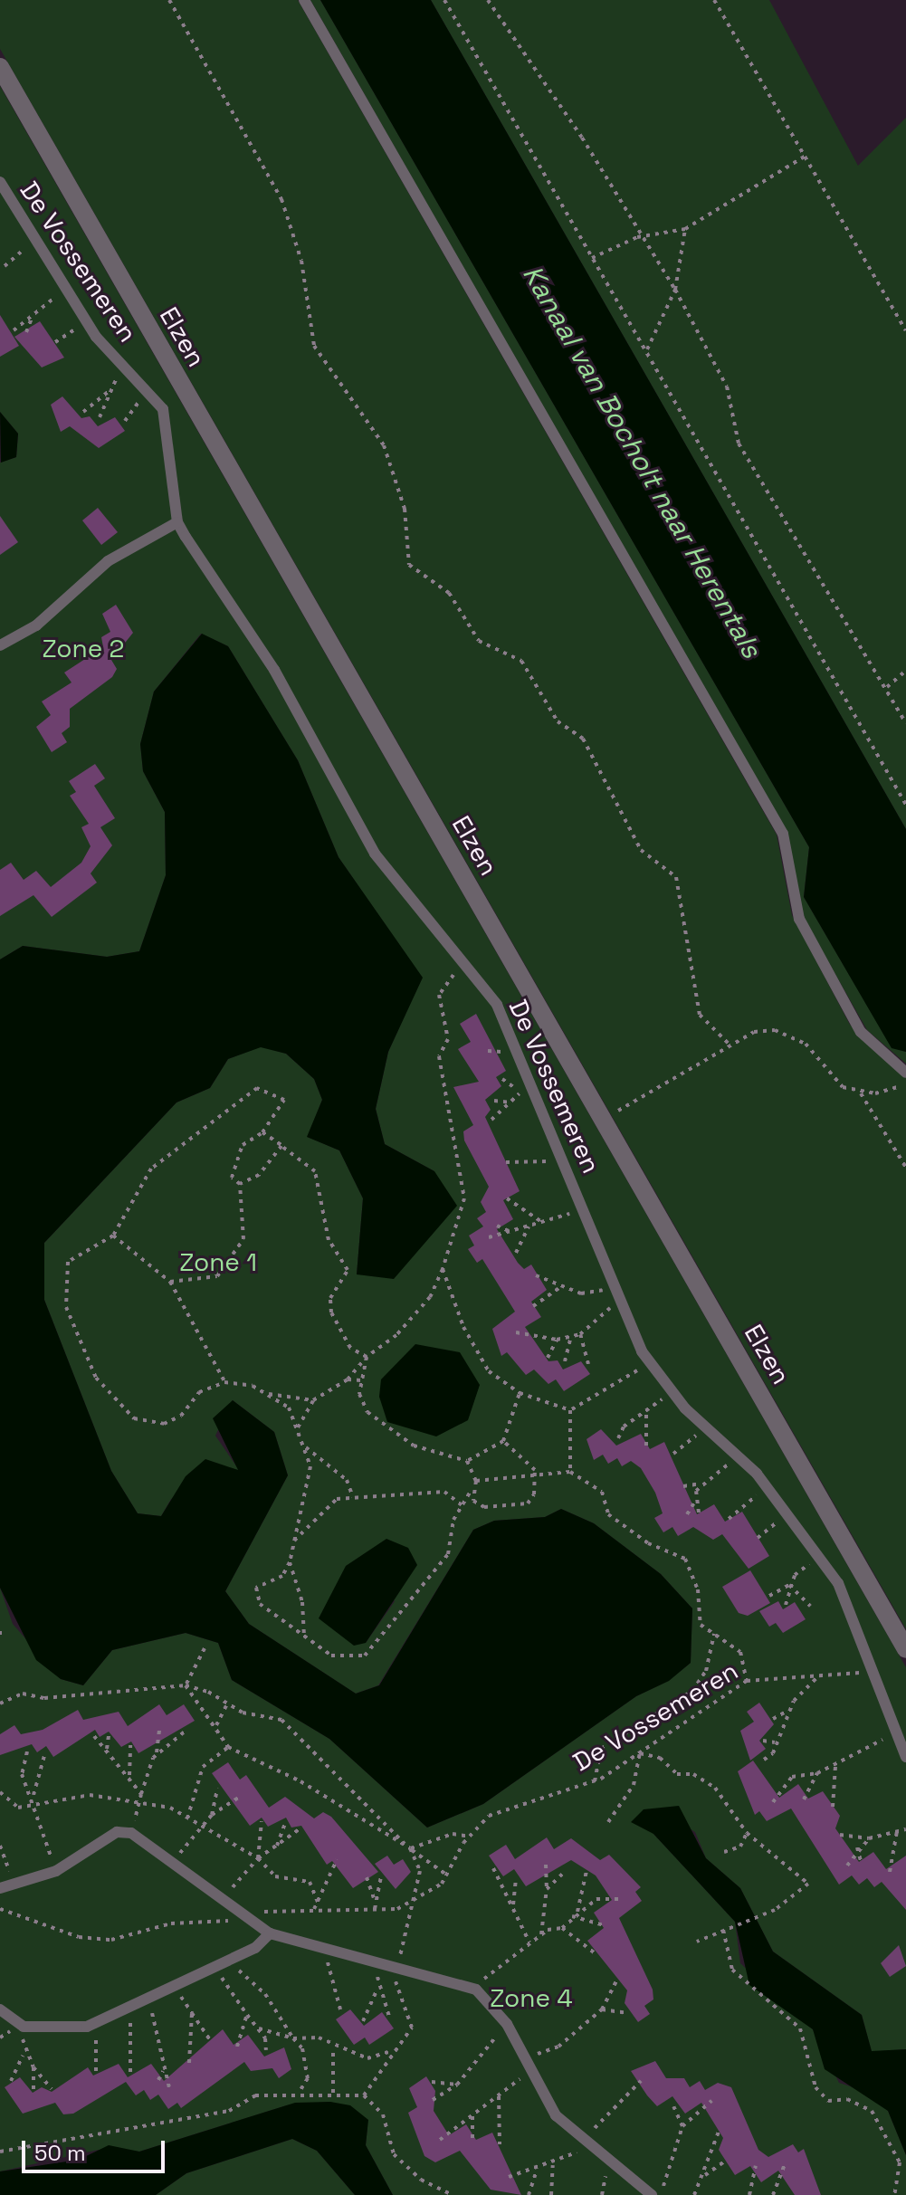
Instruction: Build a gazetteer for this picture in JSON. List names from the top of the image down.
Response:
{
  "streets": {
    "street": ["Elzen"],
    "lane": ["De Vossemeren"]
  },
  "water": ["Kanaal van Bocholt naar Herentals"],
  "parks": ["Zone 2", "Zone 1", "Zone 4"],
  "scale_bar": "50 m"
}
